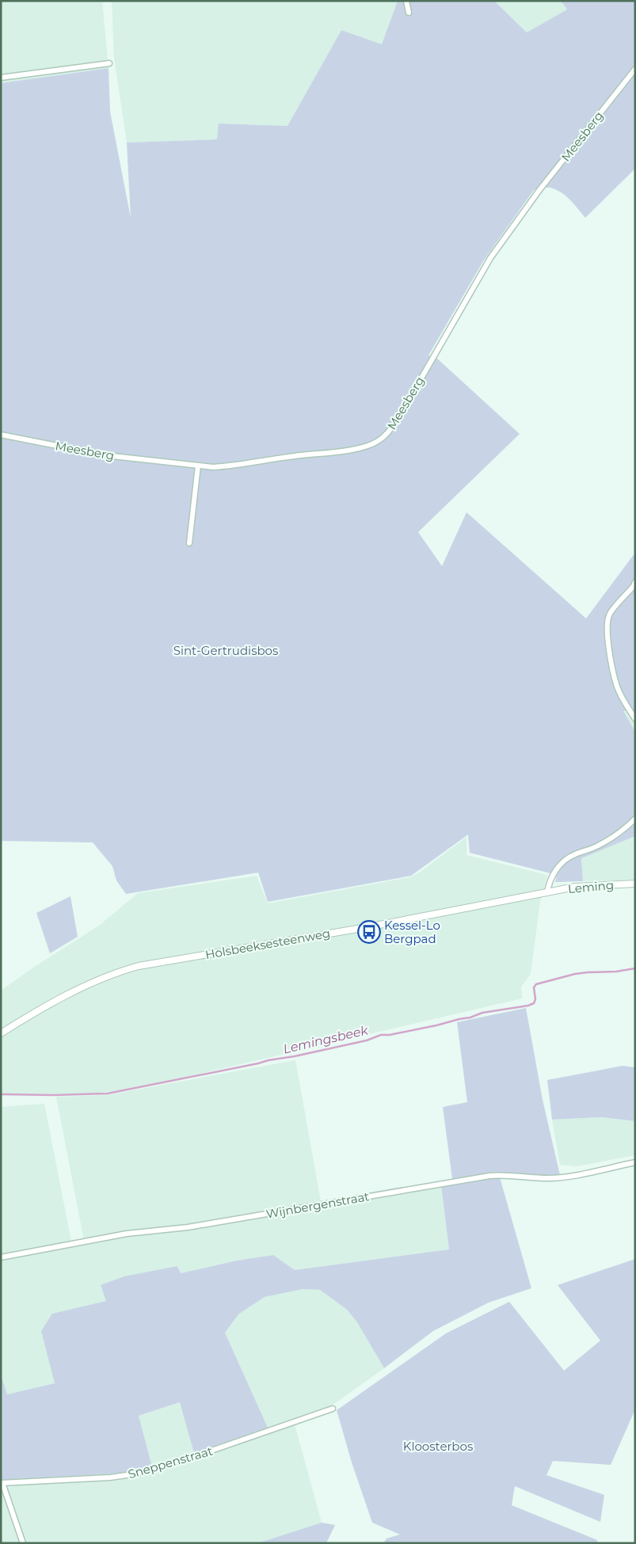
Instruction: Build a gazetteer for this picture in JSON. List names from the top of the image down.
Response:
{
  "streets": {
    "street": [
      "Meesberg",
      "Leming",
      "Holsbeeksesteenweg",
      "Wijnbergenstraat",
      "Sneppenstraat"
    ]
  },
  "crossings": [
    ["Leming", "Holsbeeksesteenweg"]
  ],
  "water": ["Lemingsbeek"],
  "parks": ["Sint-Gertrudisbos", "Kloosterbos"],
  "places": {
    "bus stop": ["Kessel-Lo Bergpad"]
  }
}
